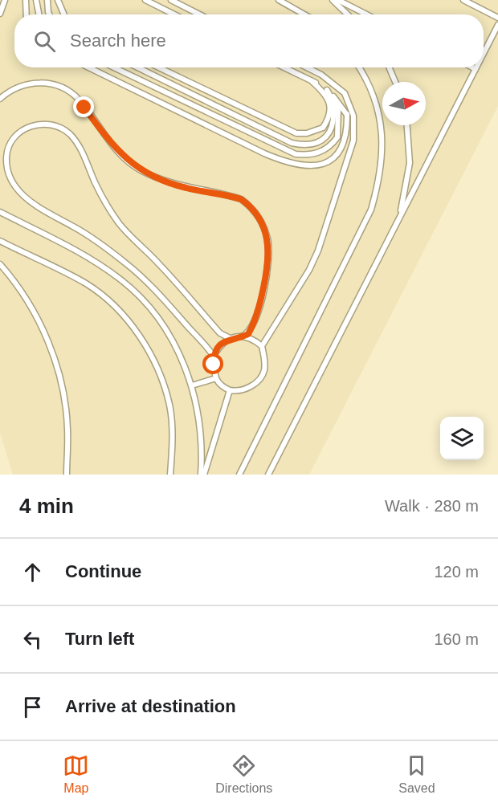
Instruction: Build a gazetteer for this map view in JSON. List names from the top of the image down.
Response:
{
  "north": "right",
  "page": {
    "search": "Search here",
    "heading": ["4 min", "Walk · 280 m"],
    "list": [
      ["Continue", "120 m"],
      ["Turn left", "160 m"],
      "Arrive at destination"
    ],
    "nav": ["Map", "Directions", "Saved"]
  }
}
